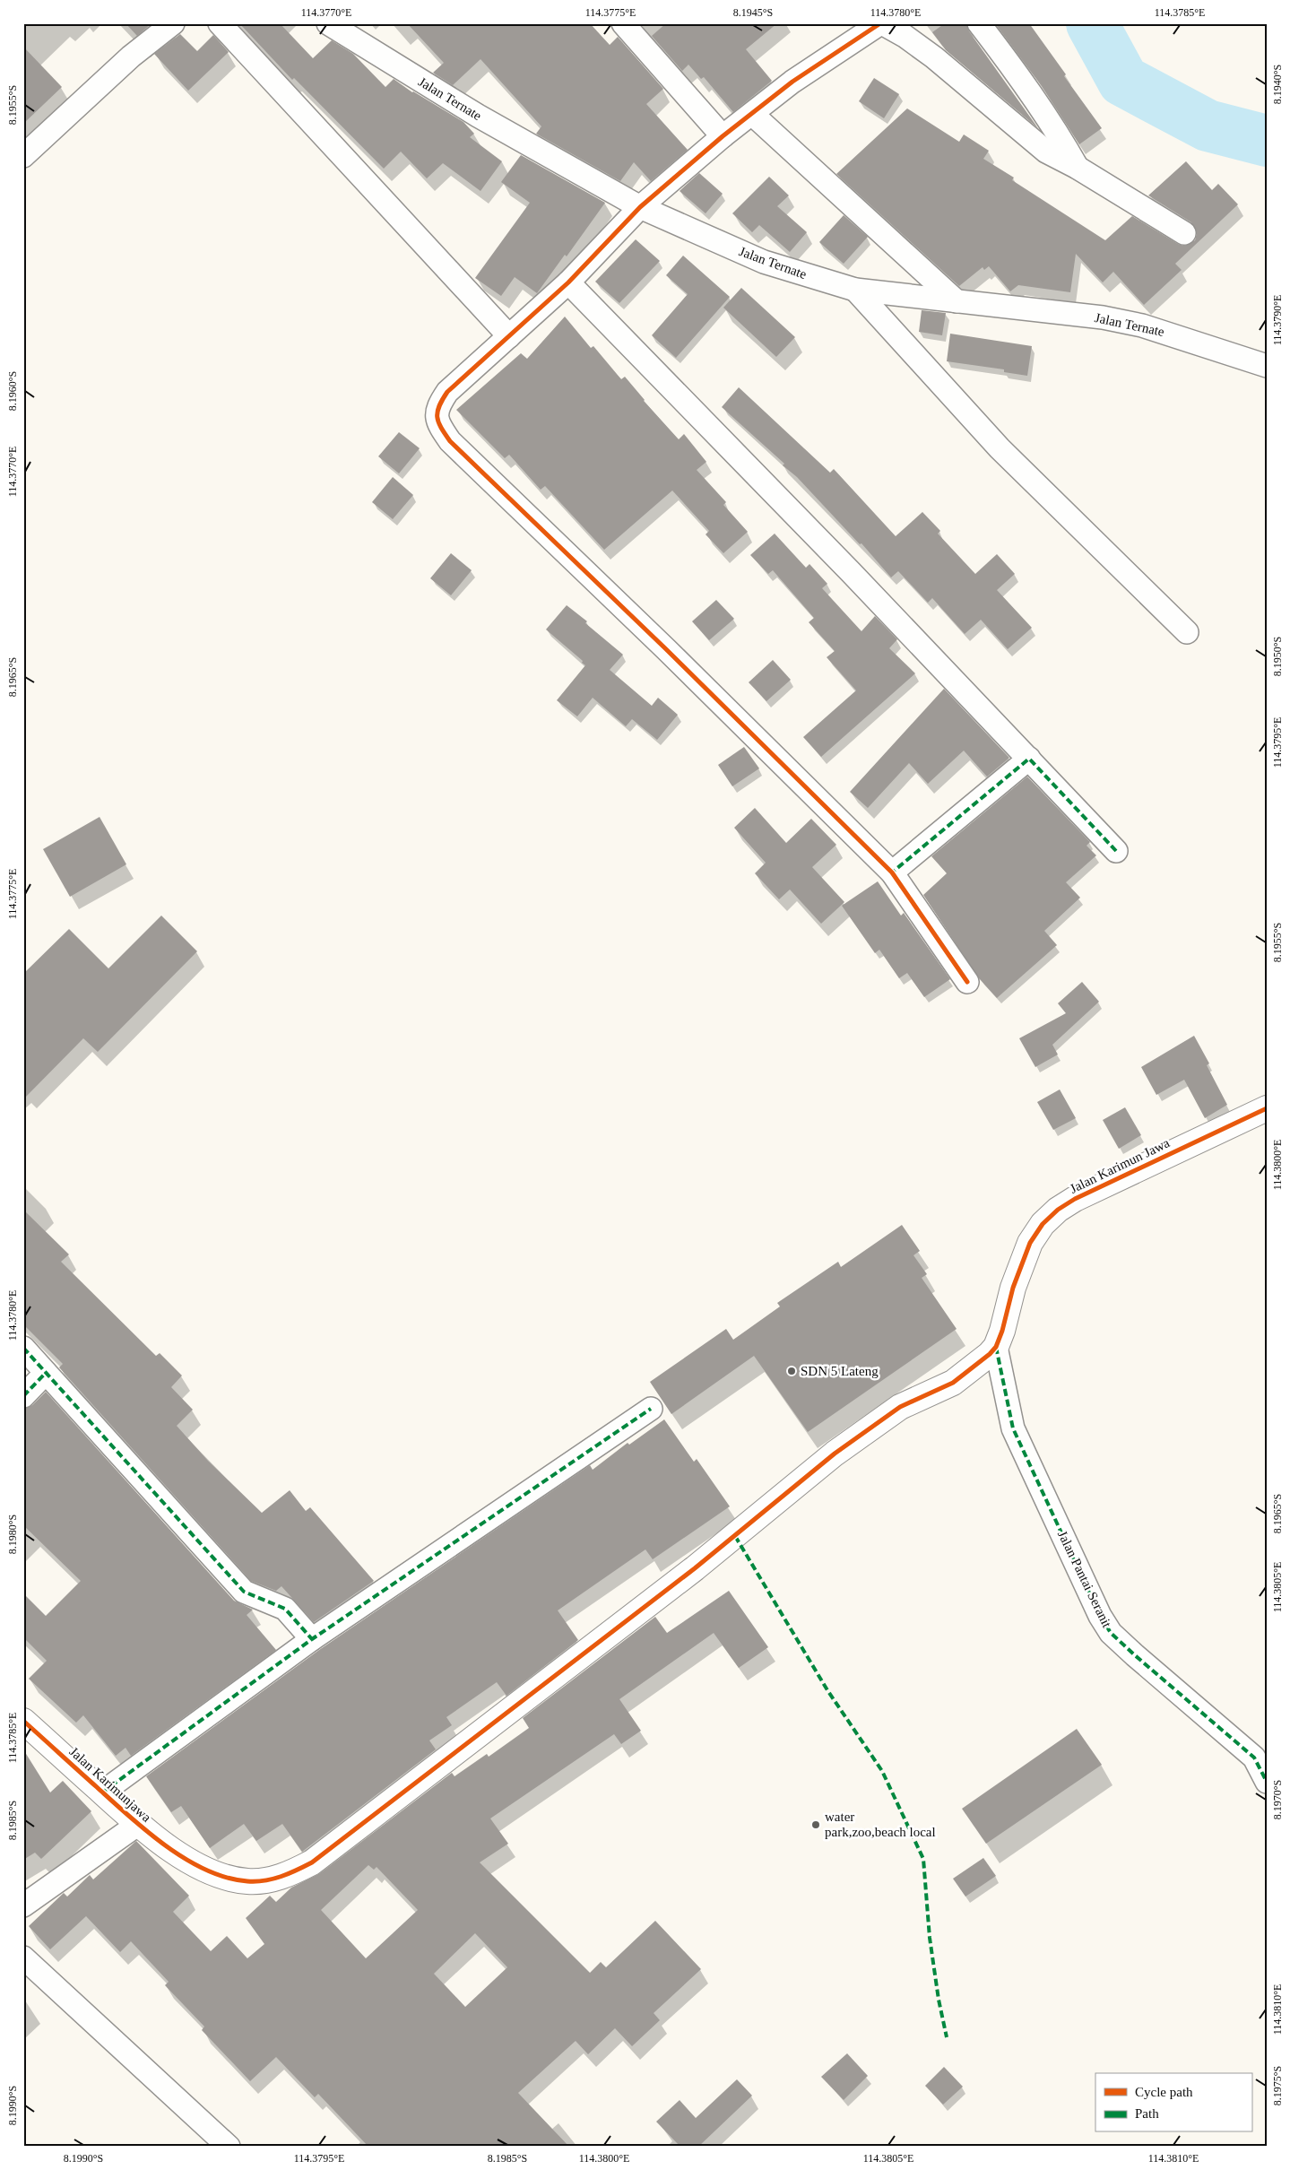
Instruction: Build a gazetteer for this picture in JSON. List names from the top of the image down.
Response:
{
  "streets": {
    "street": [
      "Jalan Ternate",
      "Jalan Karimun Jawa",
      "Jalan Pantai Seranit",
      "Jalan Karimunjawa"
    ]
  },
  "crossings": [
    ["Jalan Karimun Jawa", "Jalan Pantai Seranit"],
    ["Jalan Karimun Jawa", "Jalan Karimunjawa"],
    ["Jalan Pantai Seranit", "Jalan Karimunjawa"]
  ],
  "places": ["SDN 5 Lateng", "water park,zoo,beach local"],
  "legend": ["Cycle path", "Path"],
  "coordinates": [
    "114.3770°E",
    "114.3775°E",
    "8.1945°S",
    "114.3780°E",
    "114.3785°E",
    "8.1940°S",
    "8.1955°S",
    "114.3790°E",
    "8.1960°S",
    "8.1950°S",
    "8.1965°S",
    "114.3795°E",
    "114.3800°E",
    "8.1980°S",
    "114.3805°E",
    "8.1970°S",
    "8.1985°S",
    "114.3810°E",
    "8.1975°S",
    "8.1990°S"
  ]
}
